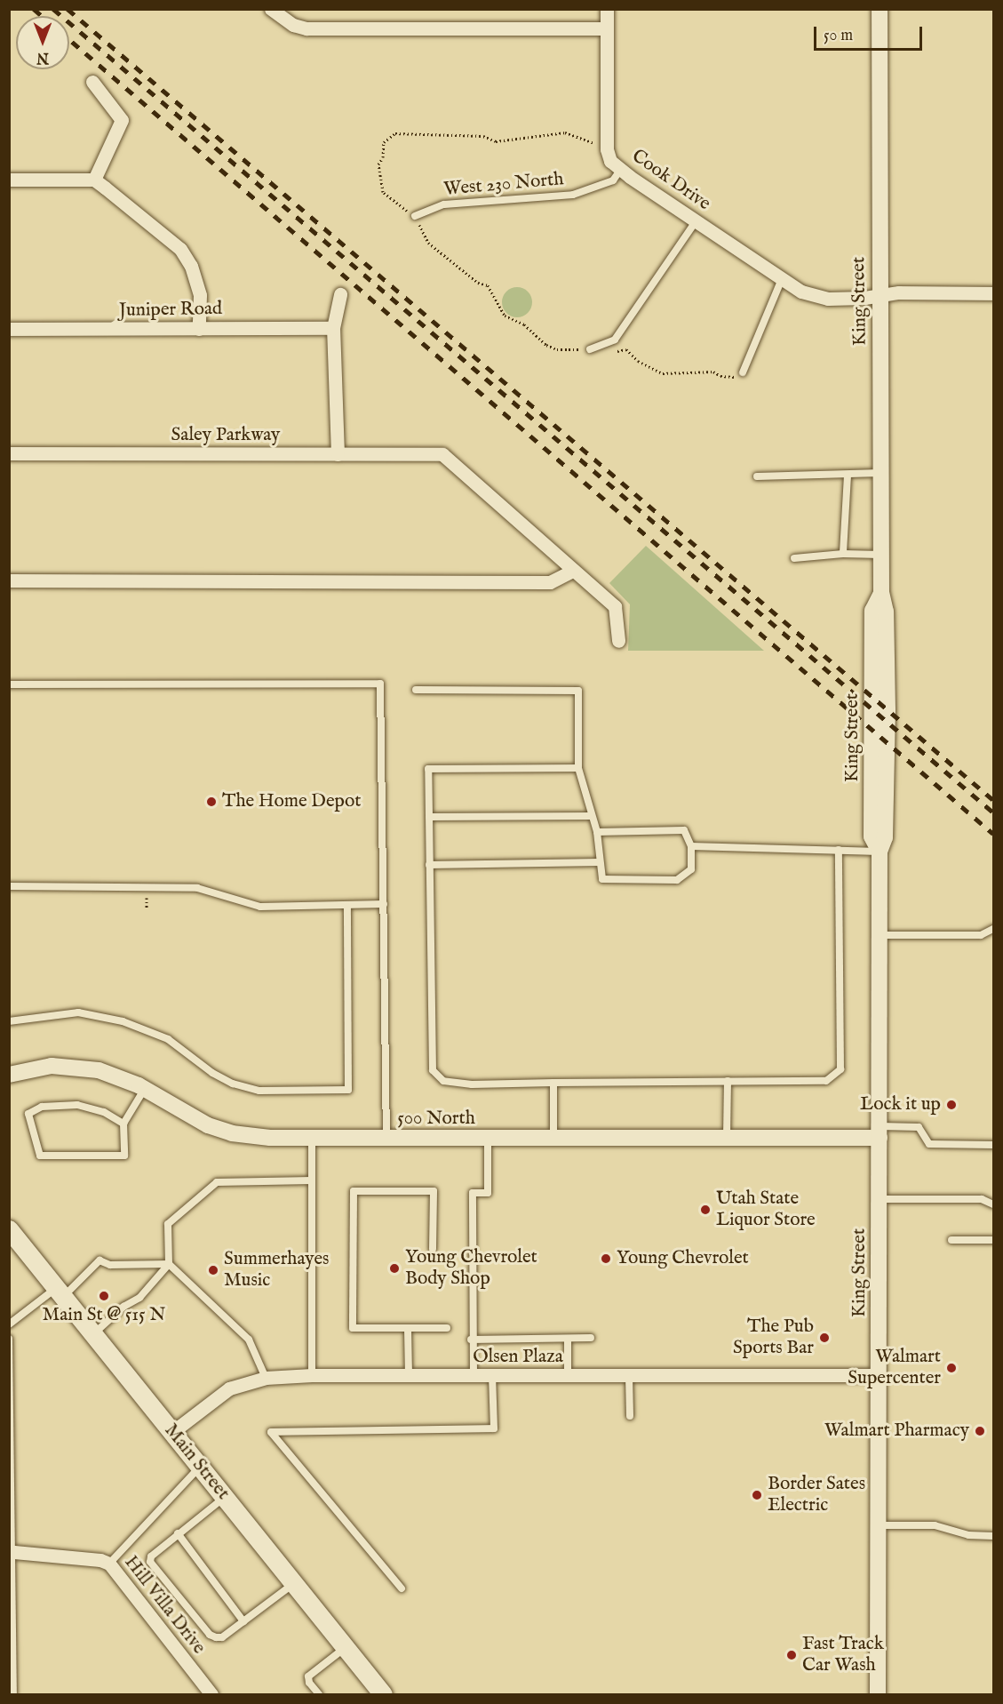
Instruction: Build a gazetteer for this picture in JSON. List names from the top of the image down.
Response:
{
  "streets": {
    "main road": ["Main Street"],
    "street": [
      "Cook Drive",
      "King Street",
      "Juniper Road",
      "Saley Parkway",
      "500 North",
      "Olsen Plaza",
      "Hill Villa Drive"
    ],
    "lane": ["West 230 North"]
  },
  "crossings": [
    ["Cook Drive", "West 230 North"],
    ["Cook Drive", "King Street"],
    ["King Street", "500 North"],
    ["King Street", "Olsen Plaza"],
    ["Olsen Plaza", "Main Street"]
  ],
  "places": [
    "The Home Depot",
    "Lock it up",
    "Utah State Liquor Store",
    "Young Chevrolet",
    "Young Chevrolet Body Shop",
    "Summerhayes Music",
    "Main St @ 515 N",
    "The Pub Sports Bar",
    "Walmart Supercenter",
    "Walmart Pharmacy",
    "Border Sates Electric",
    "Fast Track Car Wash"
  ],
  "scale_bar": "50 m",
  "north": "bottom"
}
